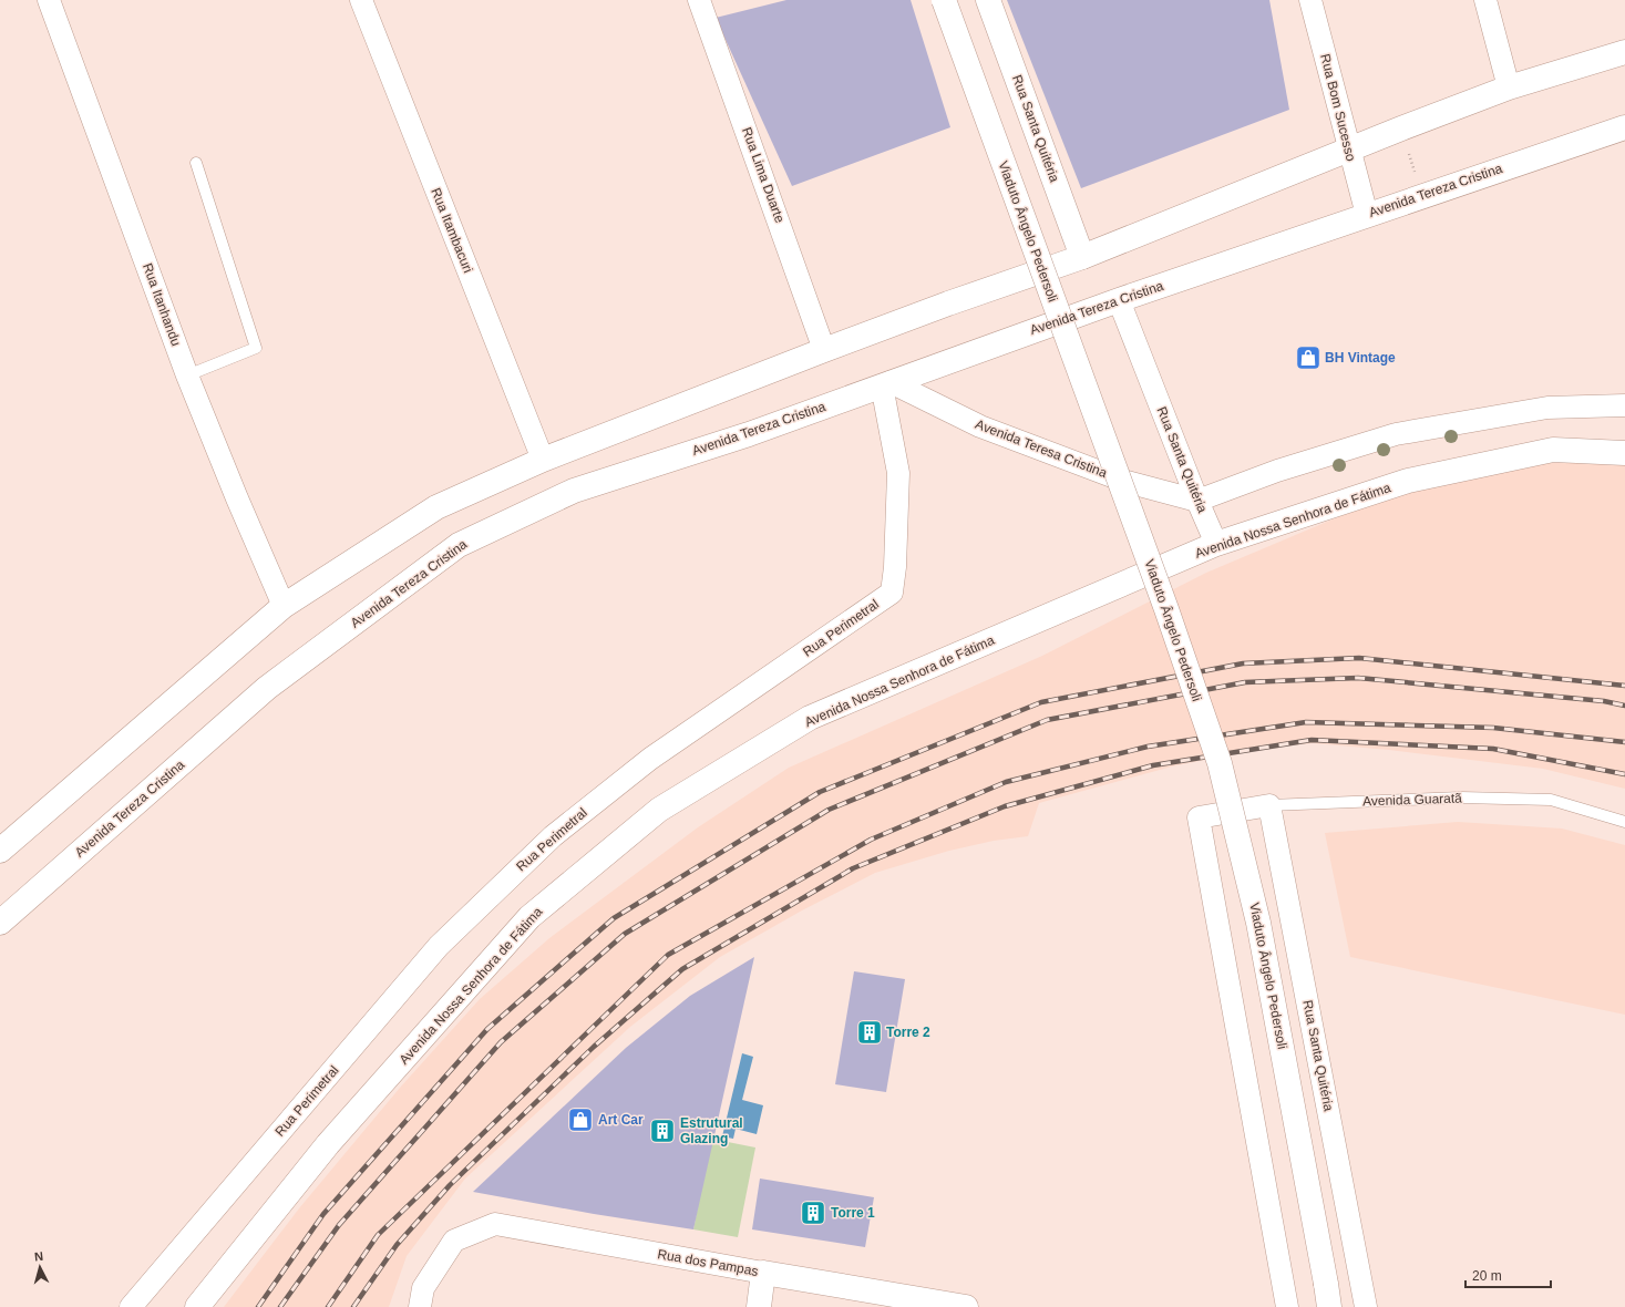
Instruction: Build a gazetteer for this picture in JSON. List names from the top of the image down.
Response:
{
  "streets": {
    "main road": [
      "Rua Santa Quitéria",
      "Avenida Tereza Cristina",
      "Viaduto Ângelo Pedersoli",
      "Avenida Nossa Senhora de Fátima",
      "Rua dos Pampas"
    ],
    "street": [
      "Rua Bom Sucesso",
      "Rua Lima Duarte",
      "Rua Itambacuri",
      "Rua Itanhandu",
      "Avenida Teresa Cristina",
      "Rua Perimetral",
      "Avenida Guaratã"
    ]
  },
  "crossings": [
    ["Rua Bom Sucesso", "Avenida Tereza Cristina"],
    ["Rua Santa Quitéria", "Avenida Tereza Cristina"],
    ["Rua Santa Quitéria", "Avenida Teresa Cristina"],
    ["Rua Santa Quitéria", "Avenida Nossa Senhora de Fátima"],
    ["Rua Santa Quitéria", "Avenida Guaratã"],
    ["Avenida Tereza Cristina", "Avenida Teresa Cristina"],
    ["Avenida Tereza Cristina", "Rua Perimetral"],
    ["Avenida Teresa Cristina", "Rua Perimetral"]
  ],
  "places": {
    "shop": ["BH Vintage", "Art Car"],
    "building": ["Torre 2", "Estrutural Glazing", "Torre 1"]
  },
  "scale_bar": "20 m",
  "north": "top"
}
